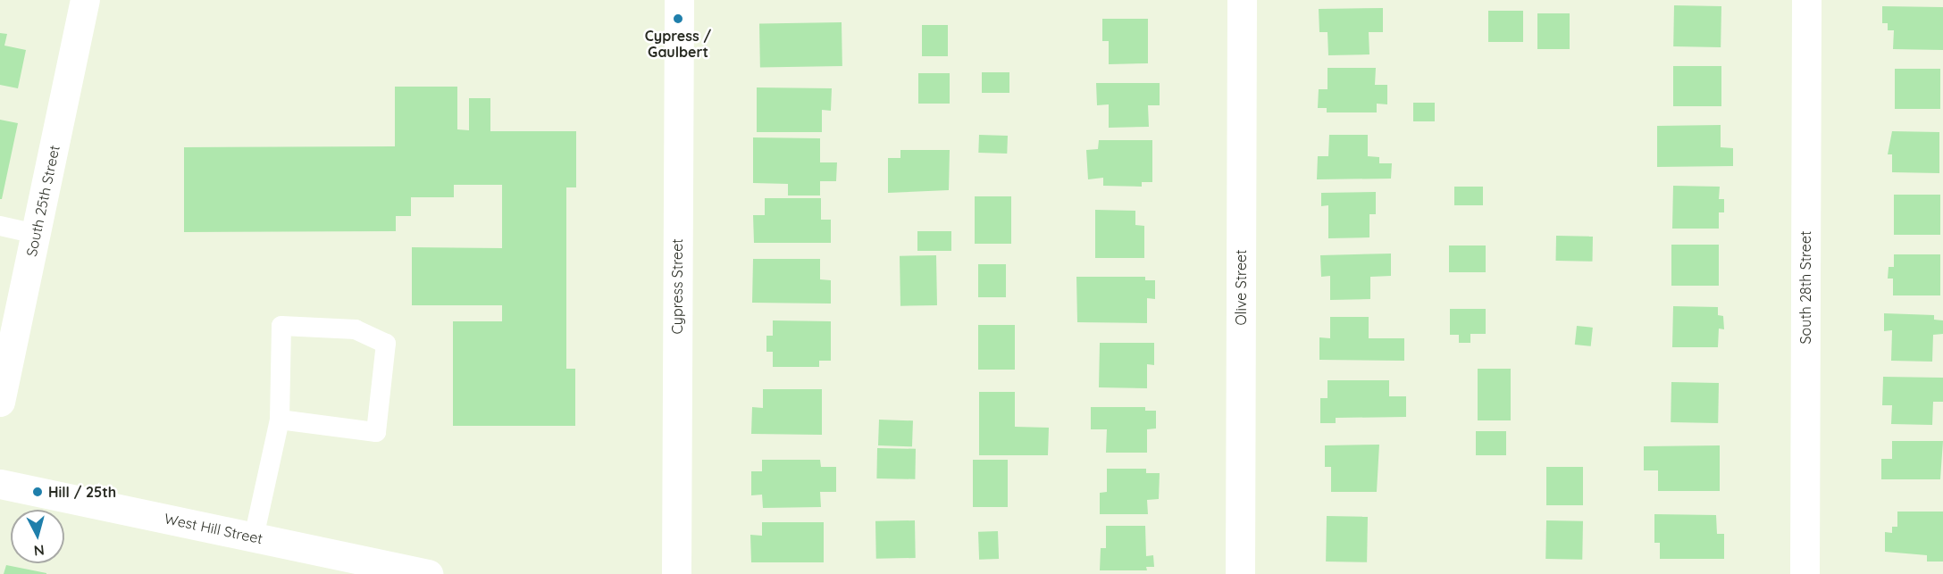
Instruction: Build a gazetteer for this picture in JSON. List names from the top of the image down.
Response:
{
  "streets": {
    "street": [
      "South 25th Street",
      "Cypress Street",
      "Olive Street",
      "South 28th Street",
      "West Hill Street"
    ]
  },
  "places": ["Cypress / Gaulbert", "Hill / 25th"],
  "north": "bottom"
}
